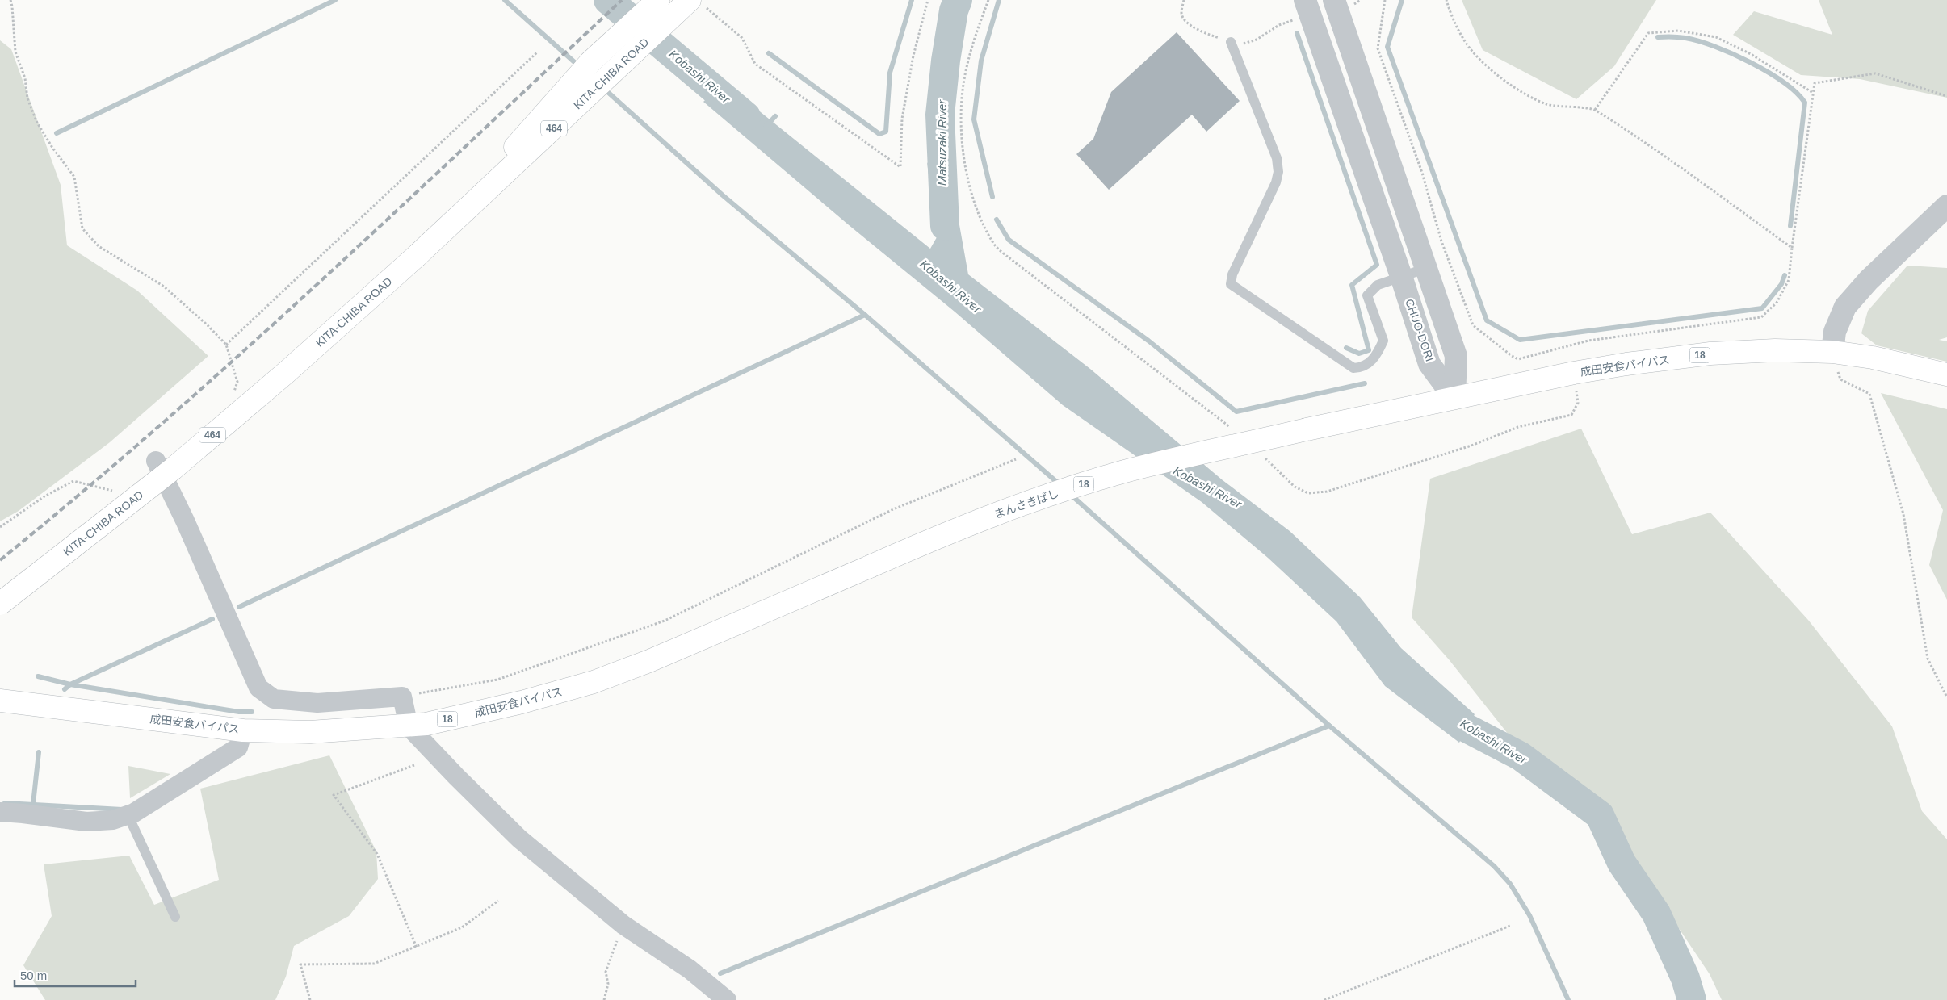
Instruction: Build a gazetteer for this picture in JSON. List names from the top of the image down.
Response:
{
  "streets": {
    "main road": [
      "KITA-CHIBA ROAD",
      "464",
      "18",
      "成田安食バイパス",
      "まんさきばし"
    ],
    "street": ["CHUO-DORI"]
  },
  "crossings": [
    ["CHUO-DORI", "成田安食バイパス"],
    ["成田安食バイパス", "まんさきばし"]
  ],
  "water": ["Kobashi River", "Matsuzaki River"],
  "scale_bar": "50 m"
}
